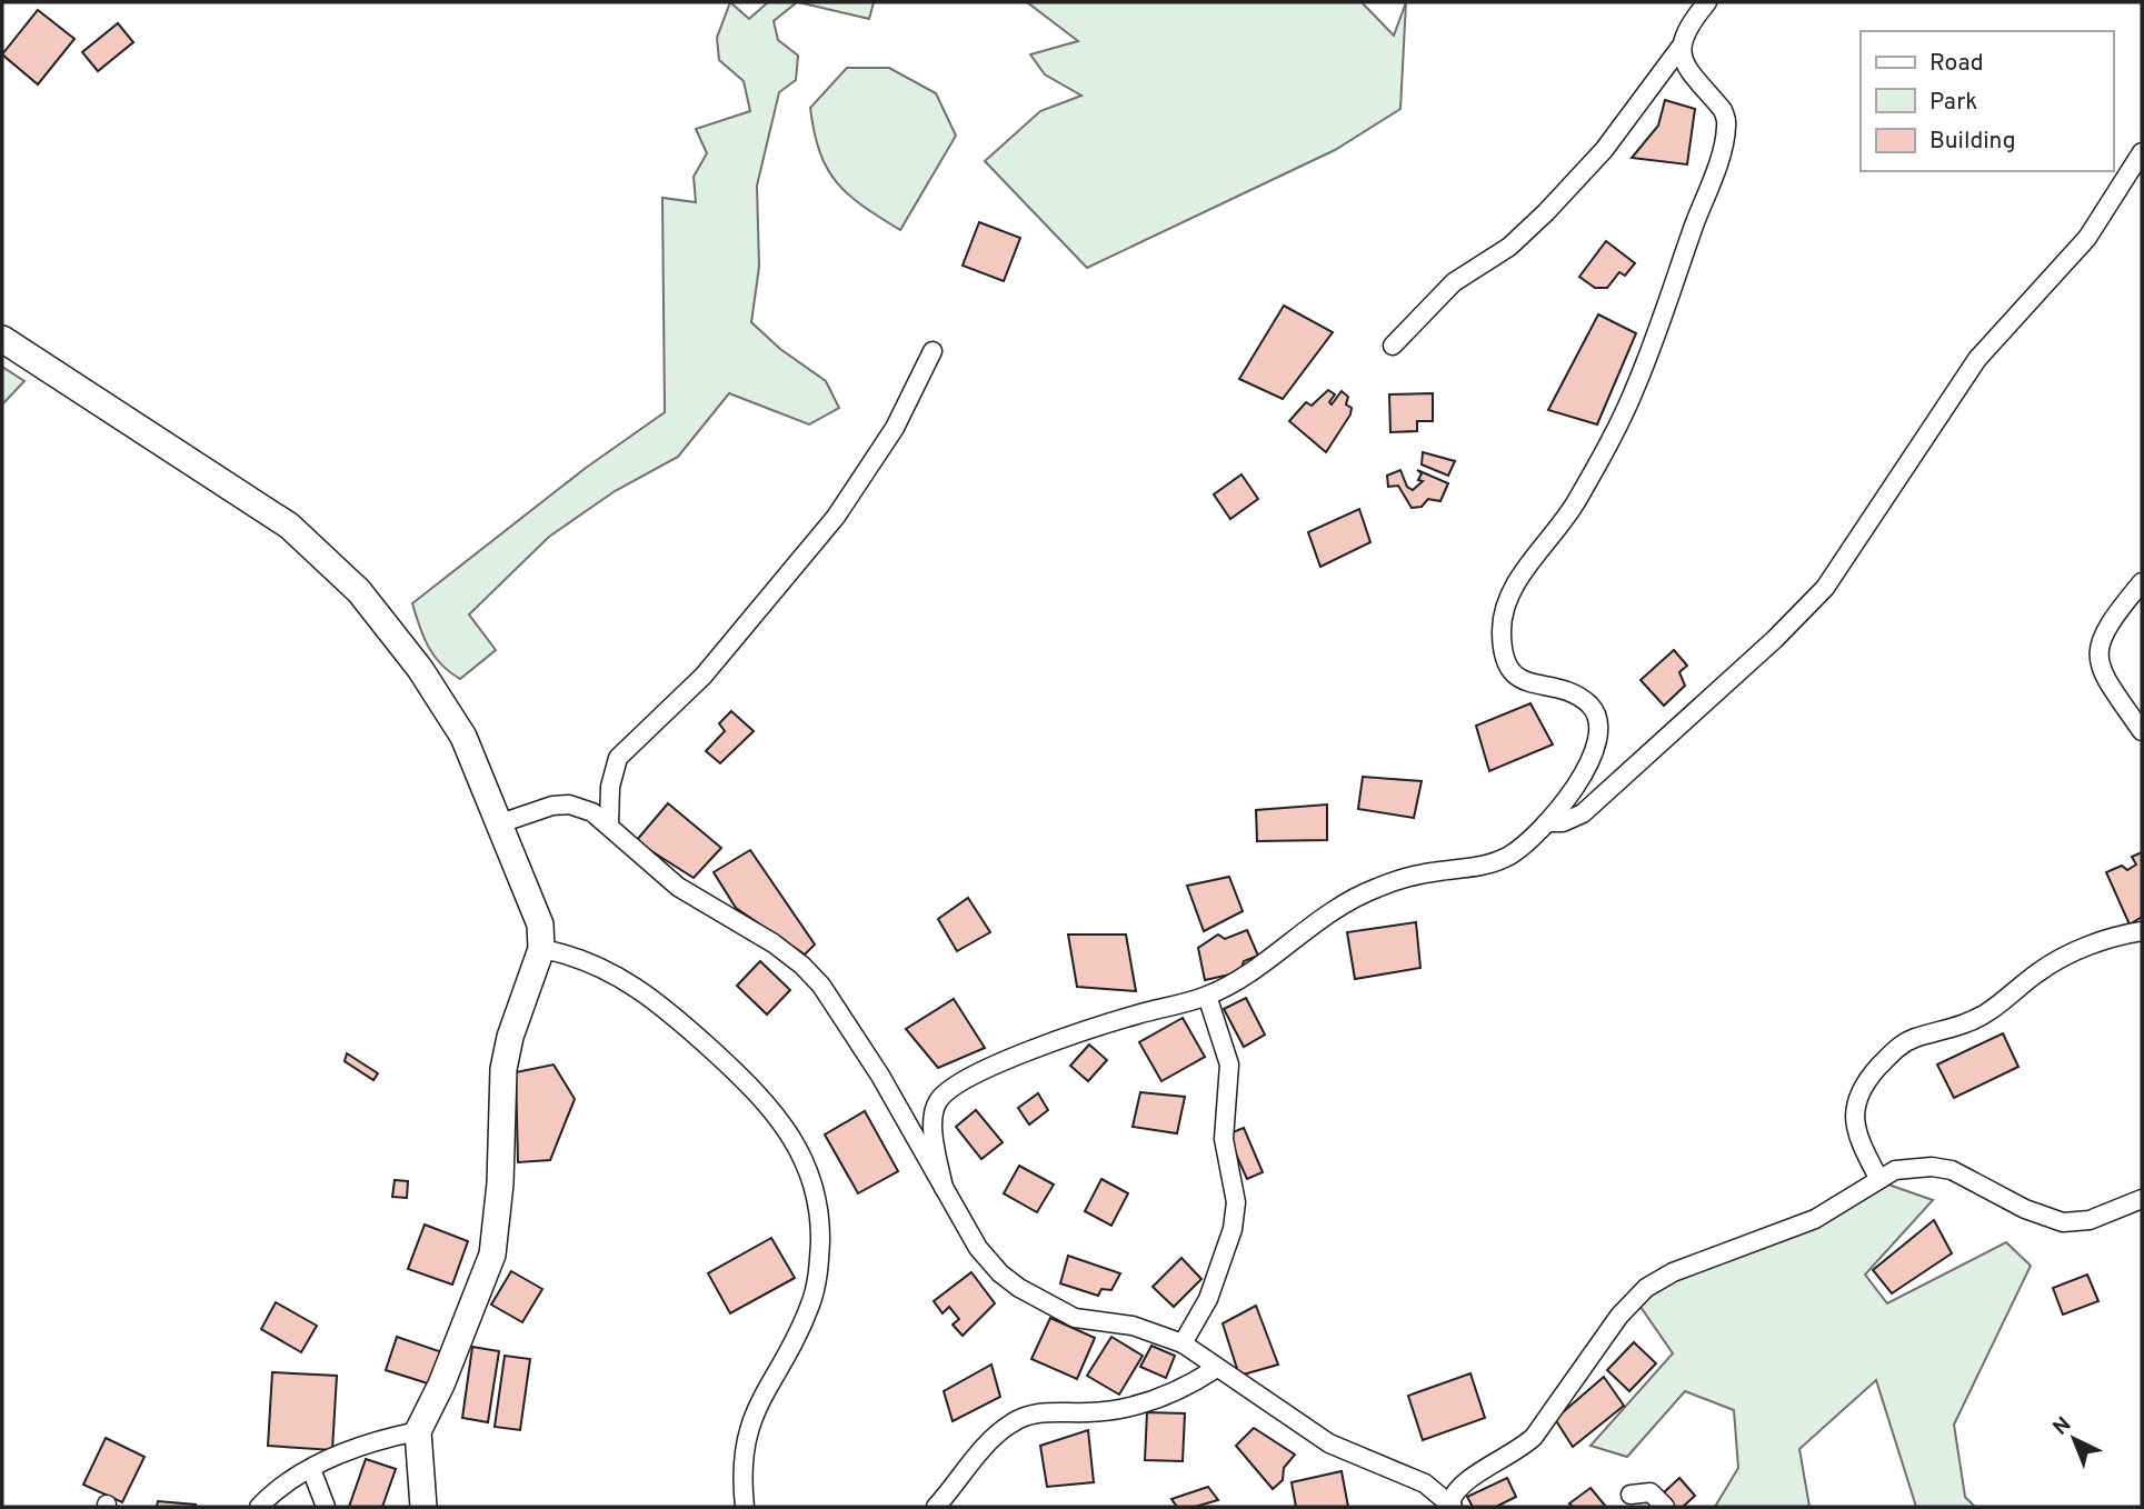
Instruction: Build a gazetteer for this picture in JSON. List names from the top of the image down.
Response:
{
  "legend": ["Road", "Park", "Building"],
  "north": "top left"
}
